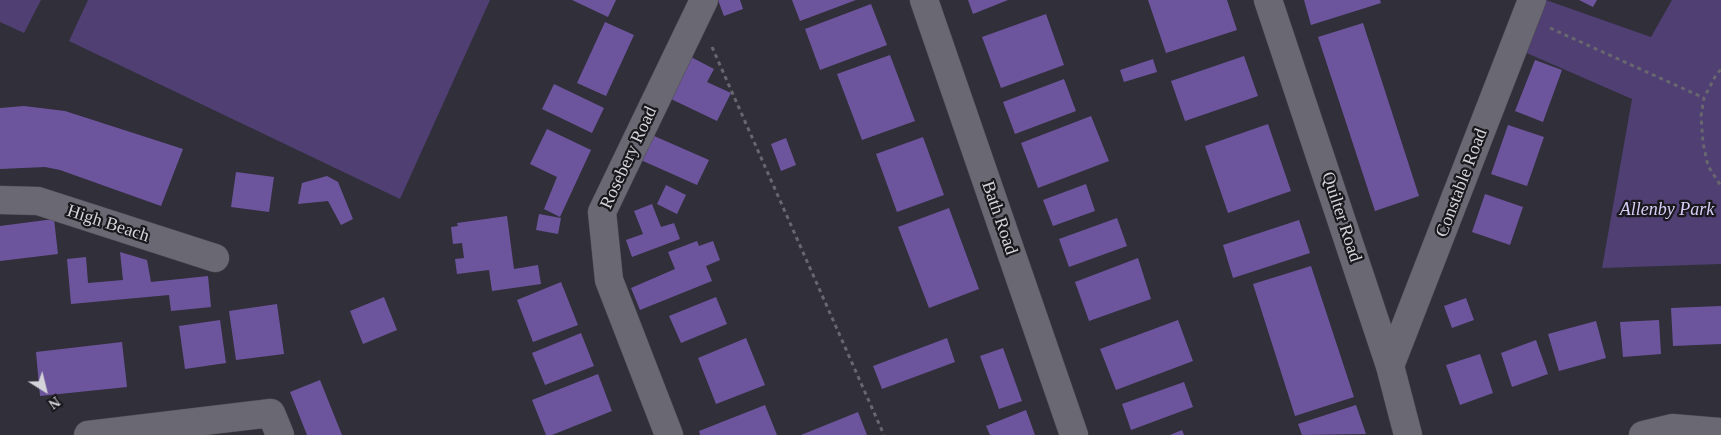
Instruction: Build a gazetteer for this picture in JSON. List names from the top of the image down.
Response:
{
  "streets": {
    "street": [
      "Rosebery Road",
      "Constable Road",
      "Quilter Road",
      "Bath Road",
      "High Beach"
    ]
  },
  "crossings": [
    ["Constable Road", "Quilter Road"]
  ],
  "parks": ["Allenby Park"],
  "north": "bottom right"
}
